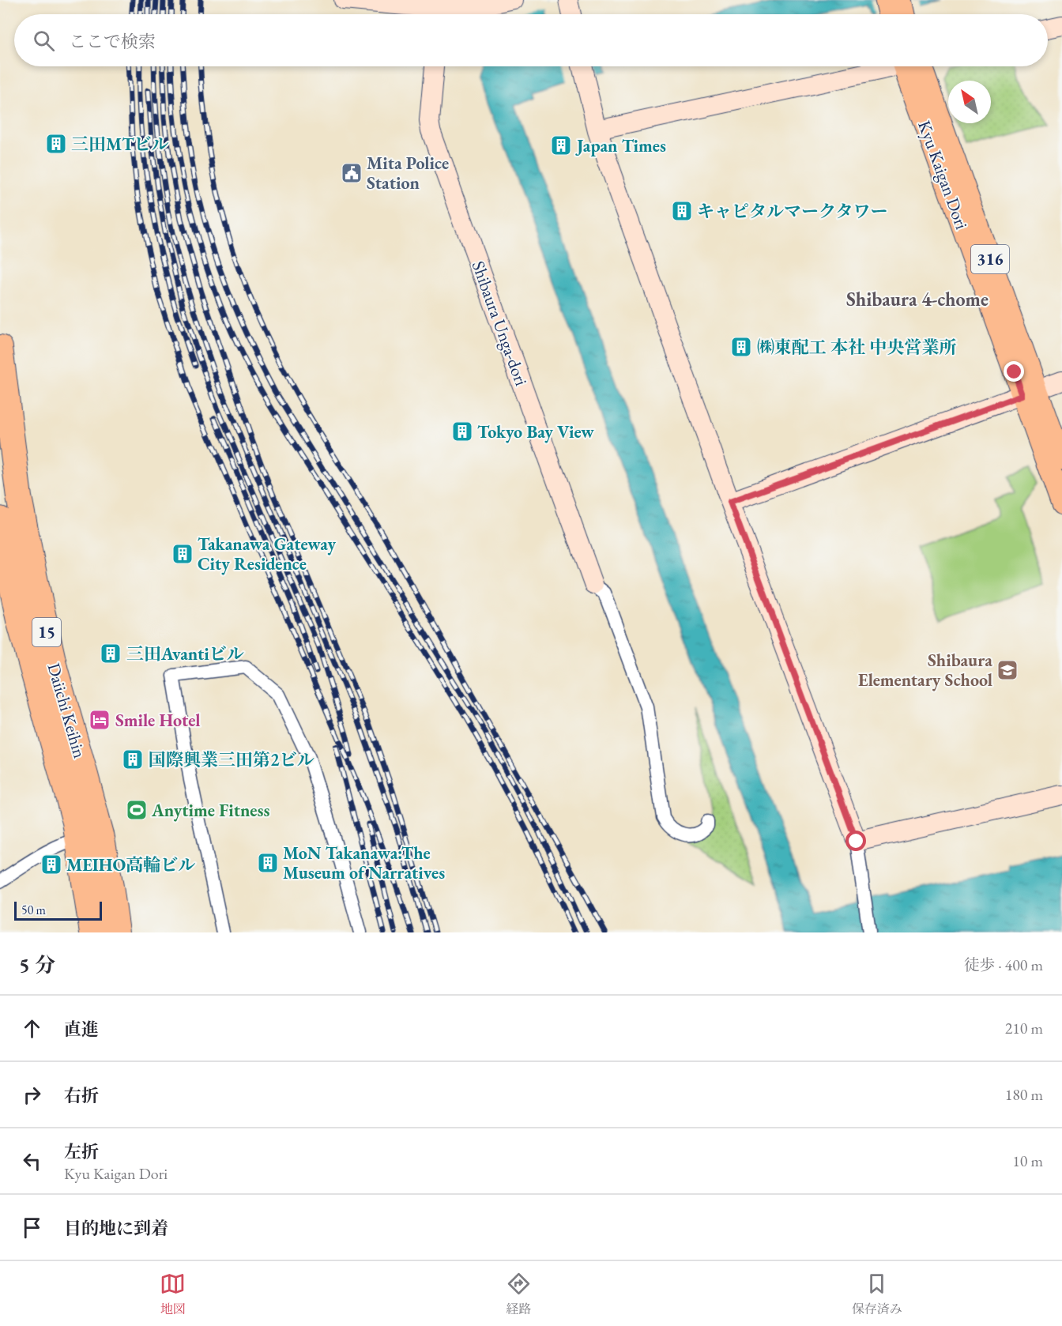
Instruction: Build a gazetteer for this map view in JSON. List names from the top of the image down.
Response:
{
  "streets": {
    "highway": ["15", "Daiichi Keihin"],
    "main road": ["Kyu Kaigan Dori", "316"],
    "street": ["Shibaura Unga-dori"]
  },
  "districts": ["Shibaura 4-chome"],
  "places": {
    "building": [
      "三田MTビル",
      "Japan Times",
      "キャピタルマークタワー",
      "㈱東配工 本社 中央営業所",
      "Tokyo Bay View",
      "Takanawa Gateway City Residence",
      "三田Avantiビル",
      "国際興業三田第2ビル",
      "MoN Takanawa:The Museum of Narratives",
      "MEIHO高輪ビル"
    ],
    "public building": ["Mita Police Station"],
    "school or university": ["Shibaura Elementary School"],
    "hotel": ["Smile Hotel"],
    "sports": ["Anytime Fitness"]
  },
  "scale_bar": "50 m",
  "north": "top left",
  "page": {
    "search": "ここで検索",
    "scale": "50 m",
    "heading": ["5 分", "徒歩 · 400 m"],
    "list": [
      ["直進", "210 m"],
      ["右折", "180 m"],
      ["左折", "Kyu Kaigan Dori", "10 m"],
      "目的地に到着"
    ],
    "nav": ["地図", "経路", "保存済み"]
  }
}
